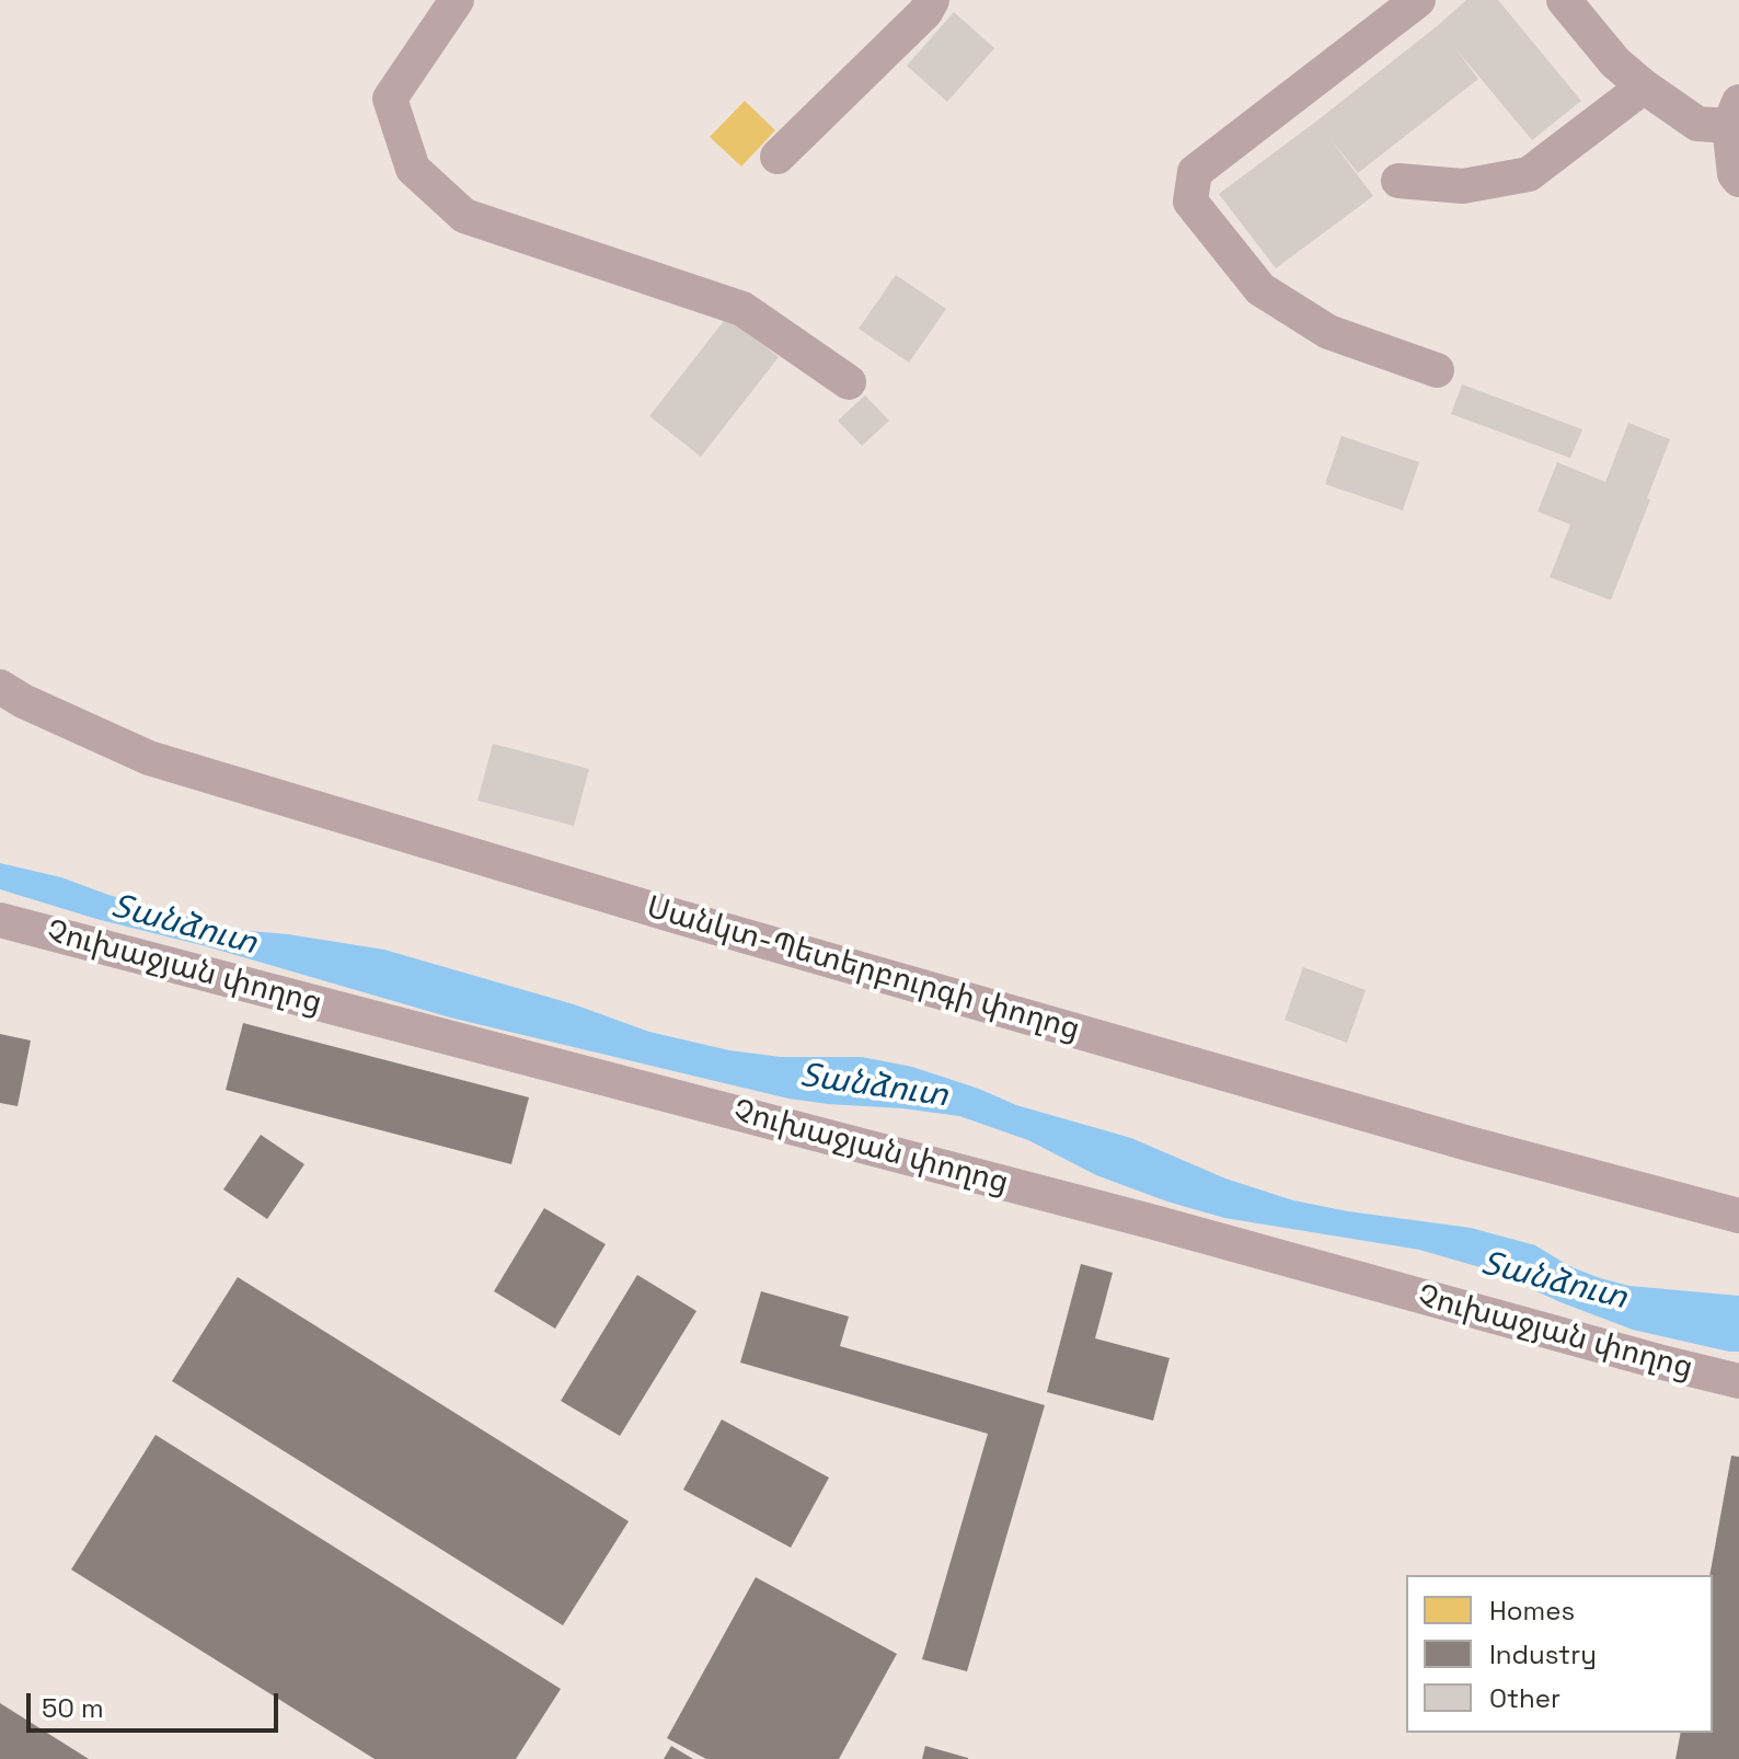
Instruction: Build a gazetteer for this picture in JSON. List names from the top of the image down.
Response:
{
  "streets": {
    "street": ["Չուխաջյան փողոց", "Սանկտ-Պետերբուրգի փողոց"]
  },
  "water": ["Տանձուտ"],
  "legend": ["Homes", "Industry", "Other"],
  "scale_bar": "50 m"
}
